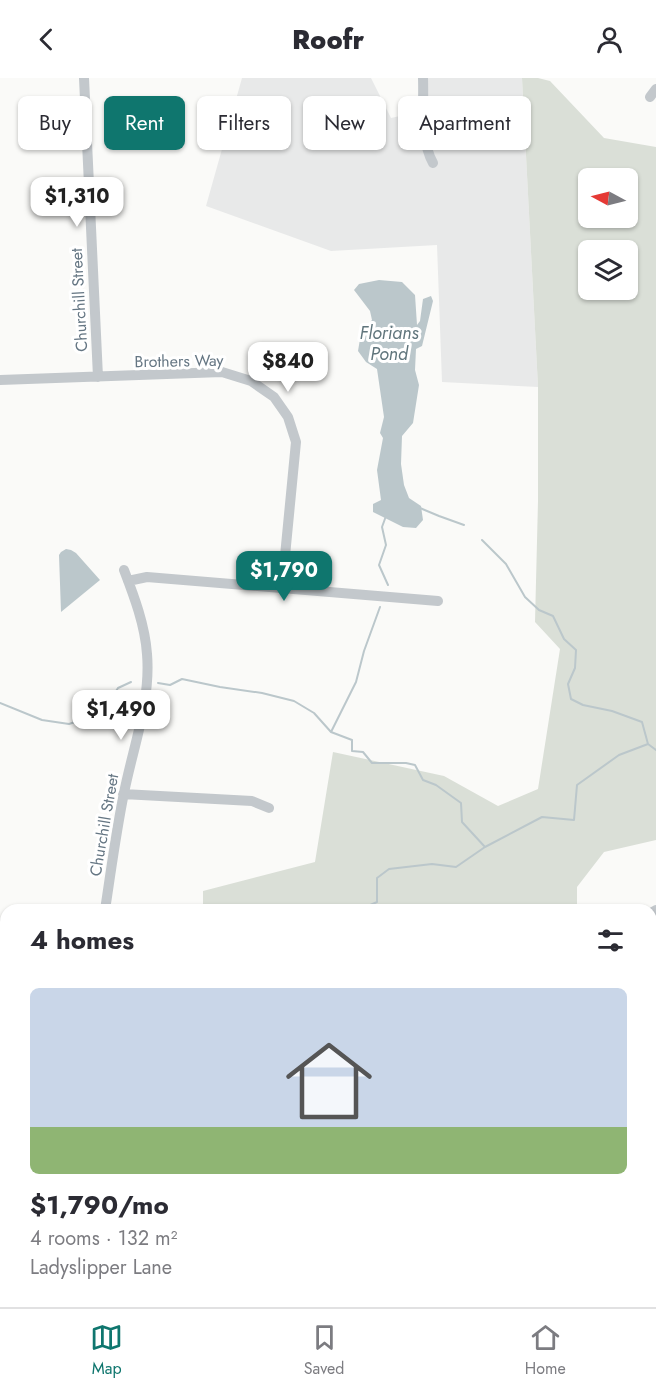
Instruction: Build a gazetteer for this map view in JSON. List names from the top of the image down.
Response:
{
  "streets": {
    "street": ["Churchill Street", "Brothers Way"]
  },
  "crossings": [
    ["Churchill Street", "Brothers Way"]
  ],
  "water": ["Florians Pond"],
  "north": "left",
  "page": {
    "header": "Roofr",
    "chip": [
      "Buy",
      "Rent",
      "Filters",
      "New",
      "Apartment"
    ],
    "price": [
      "$1,310",
      "$840",
      "$1,790",
      "$1,490"
    ],
    "heading": "4 homes",
    "list": [
      {
        "name": "$1,790/mo",
        "note": "4 rooms · 132 m² · Ladyslipper Lane"
      }
    ],
    "tabs": ["Map", "Saved", "Home"]
  }
}
